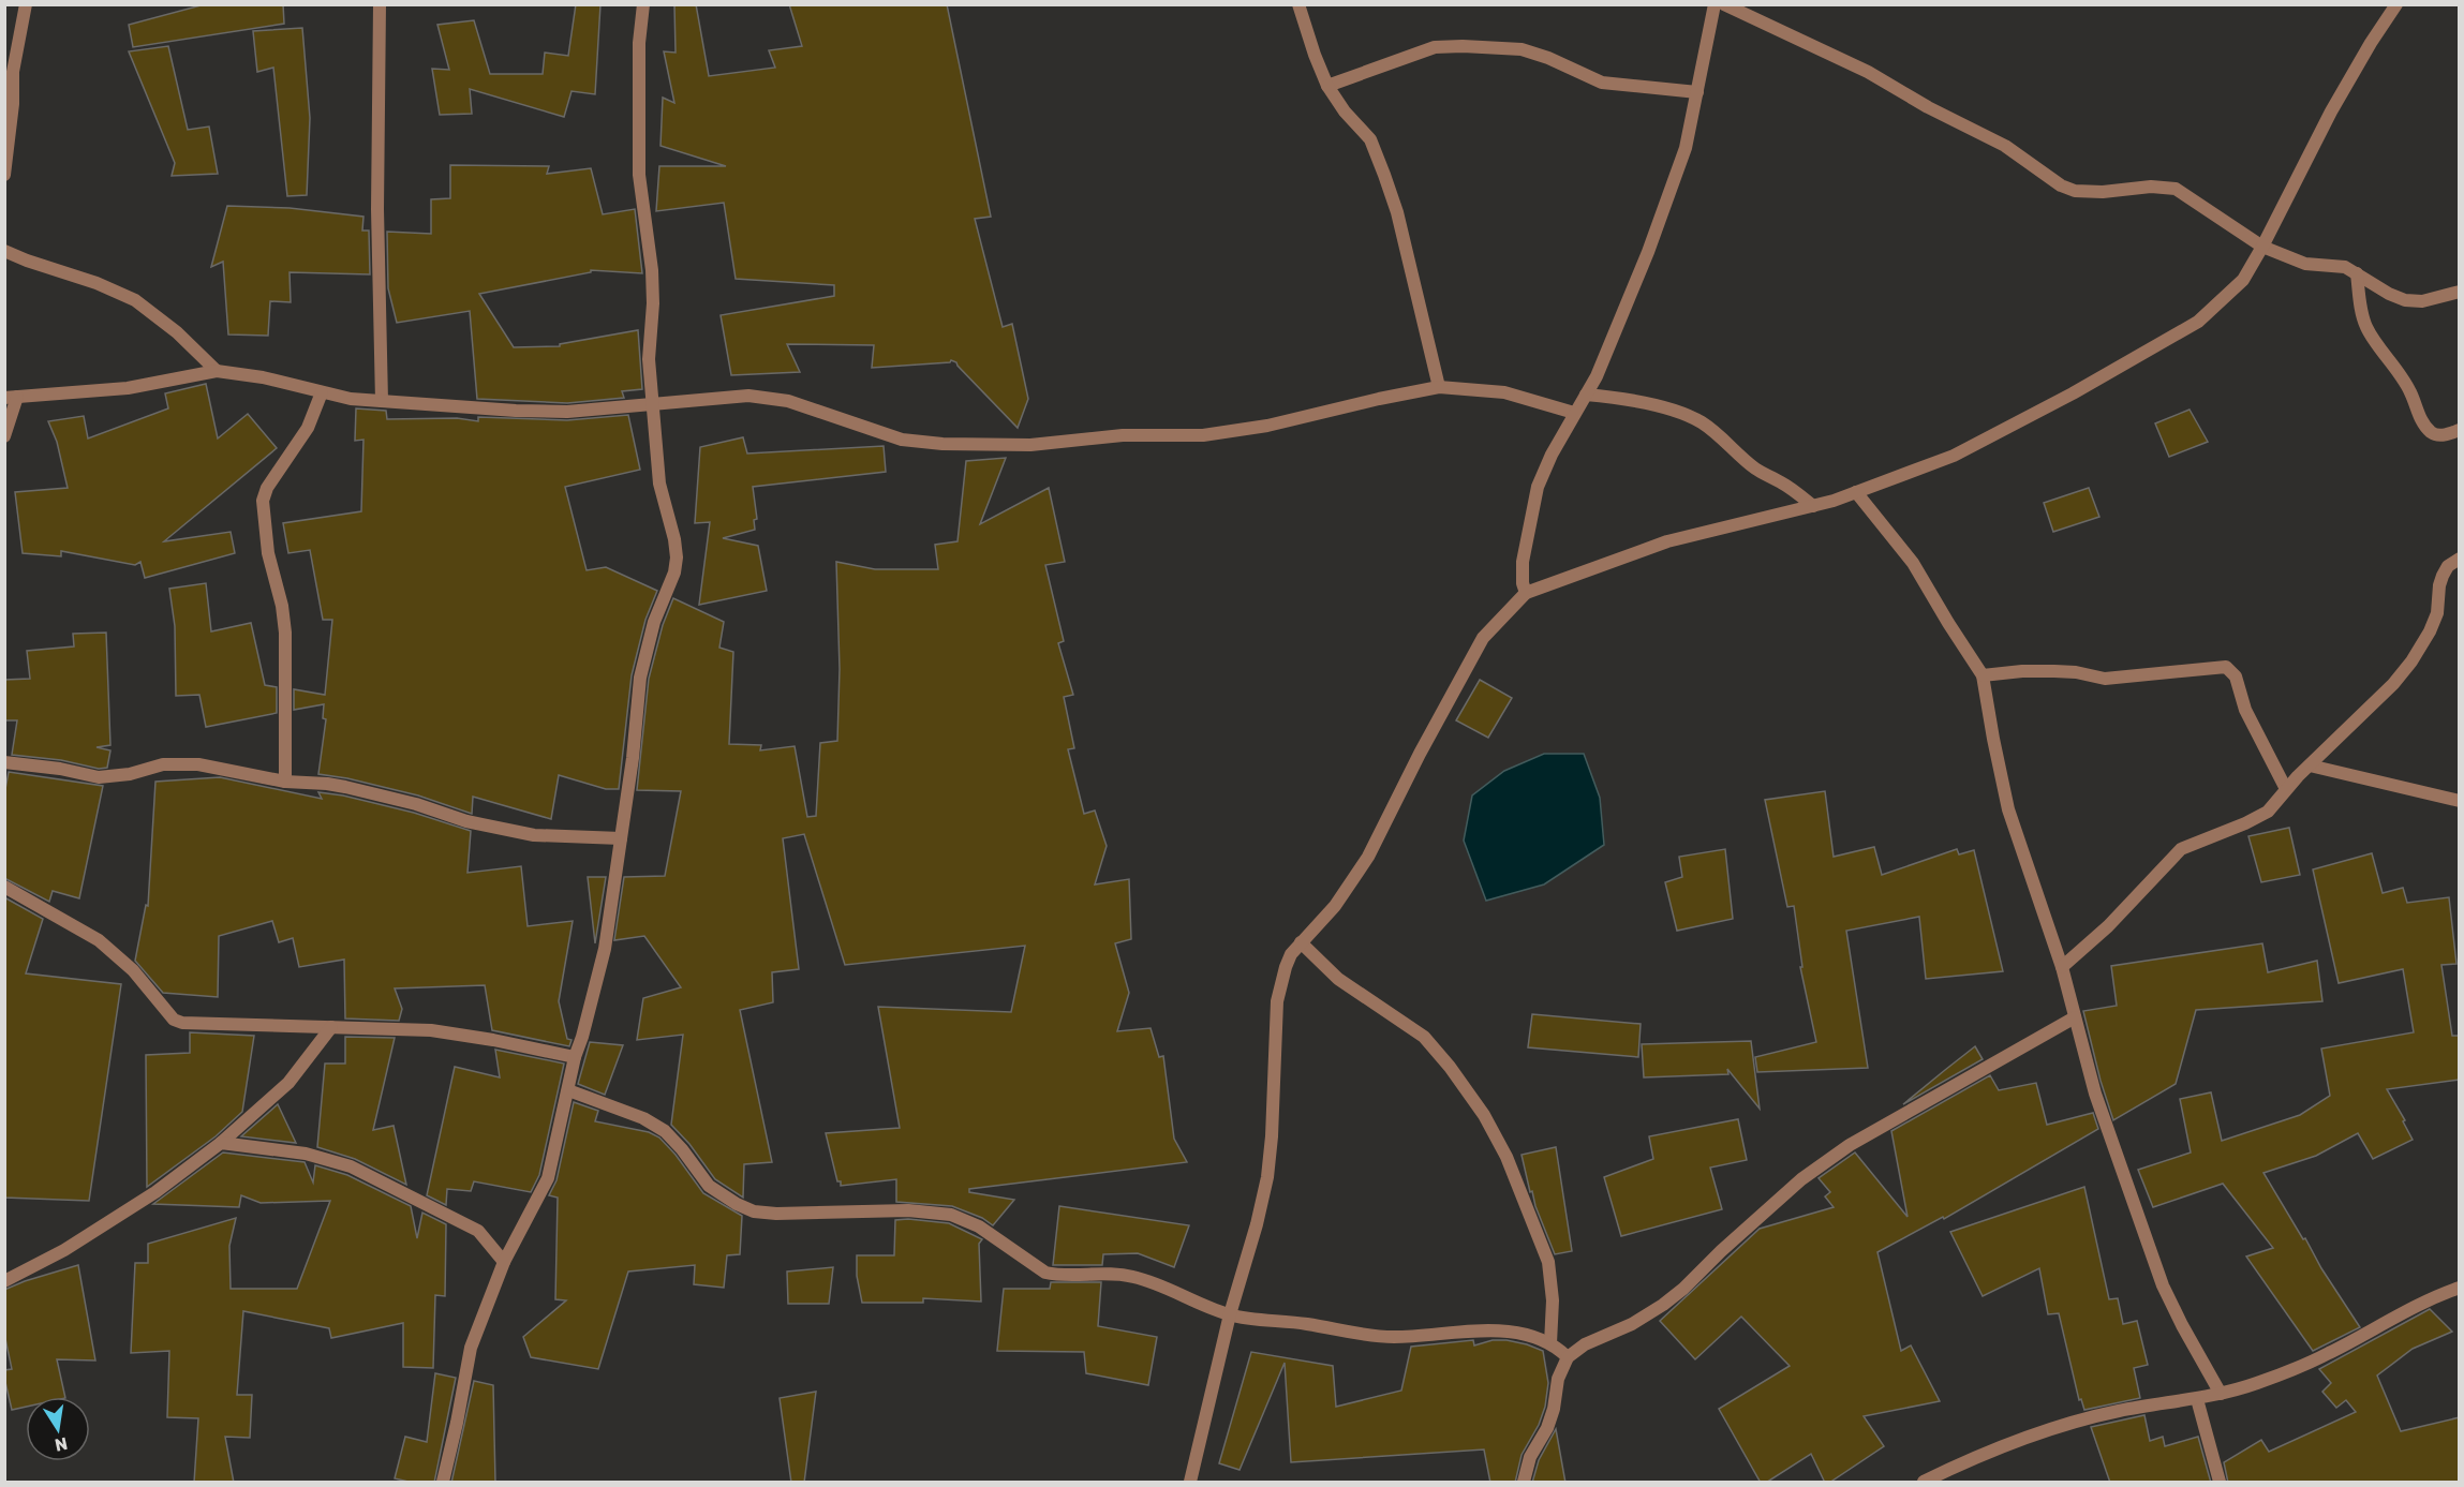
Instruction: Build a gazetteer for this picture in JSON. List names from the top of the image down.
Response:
{
  "north": "bottom"
}
